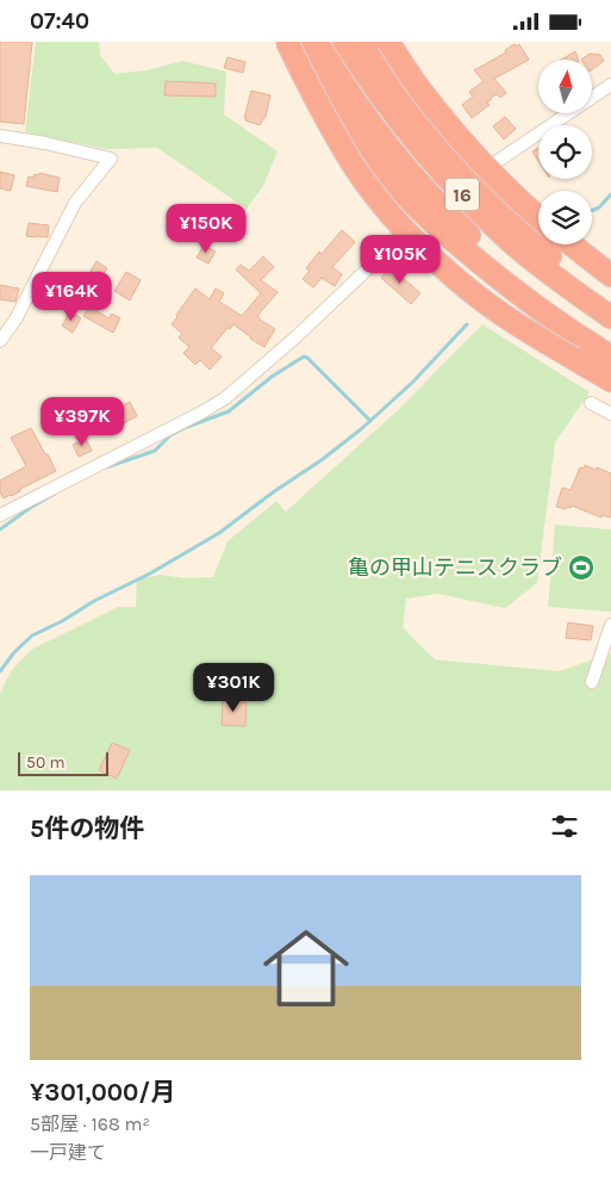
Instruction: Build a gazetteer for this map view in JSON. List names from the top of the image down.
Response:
{
  "streets": {
    "highway": ["16"]
  },
  "places": {
    "sports": ["亀の甲山テニスクラブ"]
  },
  "scale_bar": "50 m",
  "north": "top",
  "page": {
    "status": "07:40",
    "price": [
      "¥150K",
      "¥105K",
      "¥164K",
      "¥397K",
      "¥301K"
    ],
    "scale": "50 m",
    "heading": "5件の物件",
    "list": [
      {
        "name": "¥301,000/月",
        "note": "5部屋 · 168 m² · 一戸建て"
      }
    ]
  }
}
